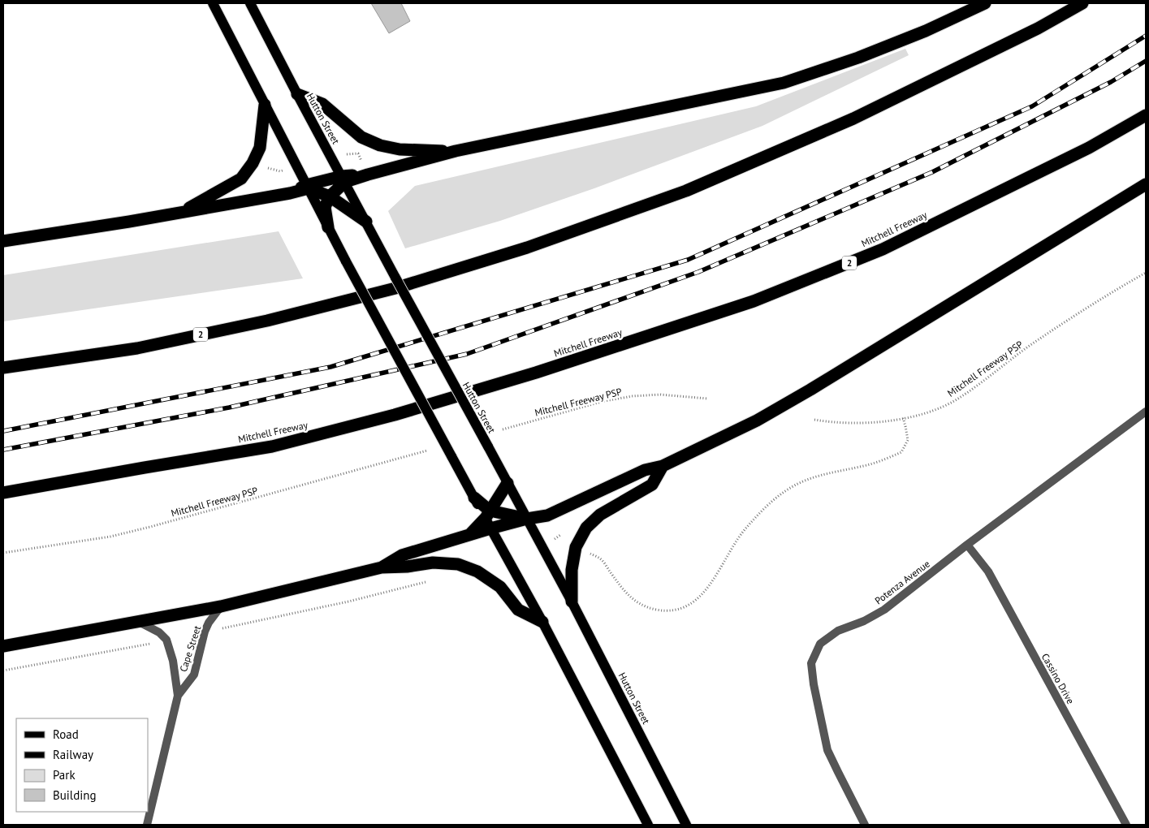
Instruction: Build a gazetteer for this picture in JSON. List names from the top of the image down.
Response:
{
  "streets": {
    "highway": ["Mitchell Freeway", "2"],
    "main road": ["Hutton Street"],
    "street": ["Potenza Avenue", "Cape Street", "Cassino Drive"],
    "path": ["Mitchell Freeway PSP"]
  },
  "crossings": [
    ["Potenza Avenue", "Cassino Drive"]
  ],
  "legend": [
    "Road",
    "Railway",
    "Park",
    "Building"
  ]
}
